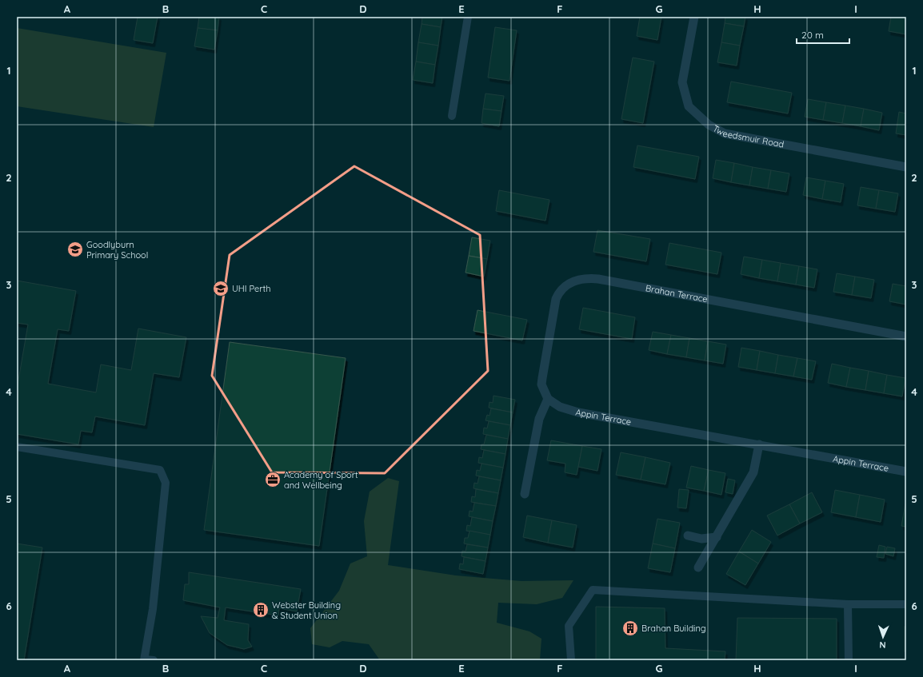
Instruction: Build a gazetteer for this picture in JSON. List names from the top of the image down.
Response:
{
  "streets": {
    "street": ["Tweedsmuir Road", "Brahan Terrace", "Appin Terrace"]
  },
  "crossings": [
    ["Brahan Terrace", "Appin Terrace"]
  ],
  "places": {
    "school or university": ["Goodlyburn Primary School", "UHI Perth"],
    "office": ["Academy of Sport and Wellbeing"],
    "building": ["Webster Building & Student Union", "Brahan Building"]
  },
  "scale_bar": "20 m",
  "north": "bottom",
  "grid": {
    "columns": [
      "A",
      "B",
      "C",
      "D",
      "E",
      "F",
      "G",
      "H",
      "I"
    ],
    "rows": [
      "1",
      "2",
      "3",
      "4",
      "5",
      "6"
    ]
  }
}
